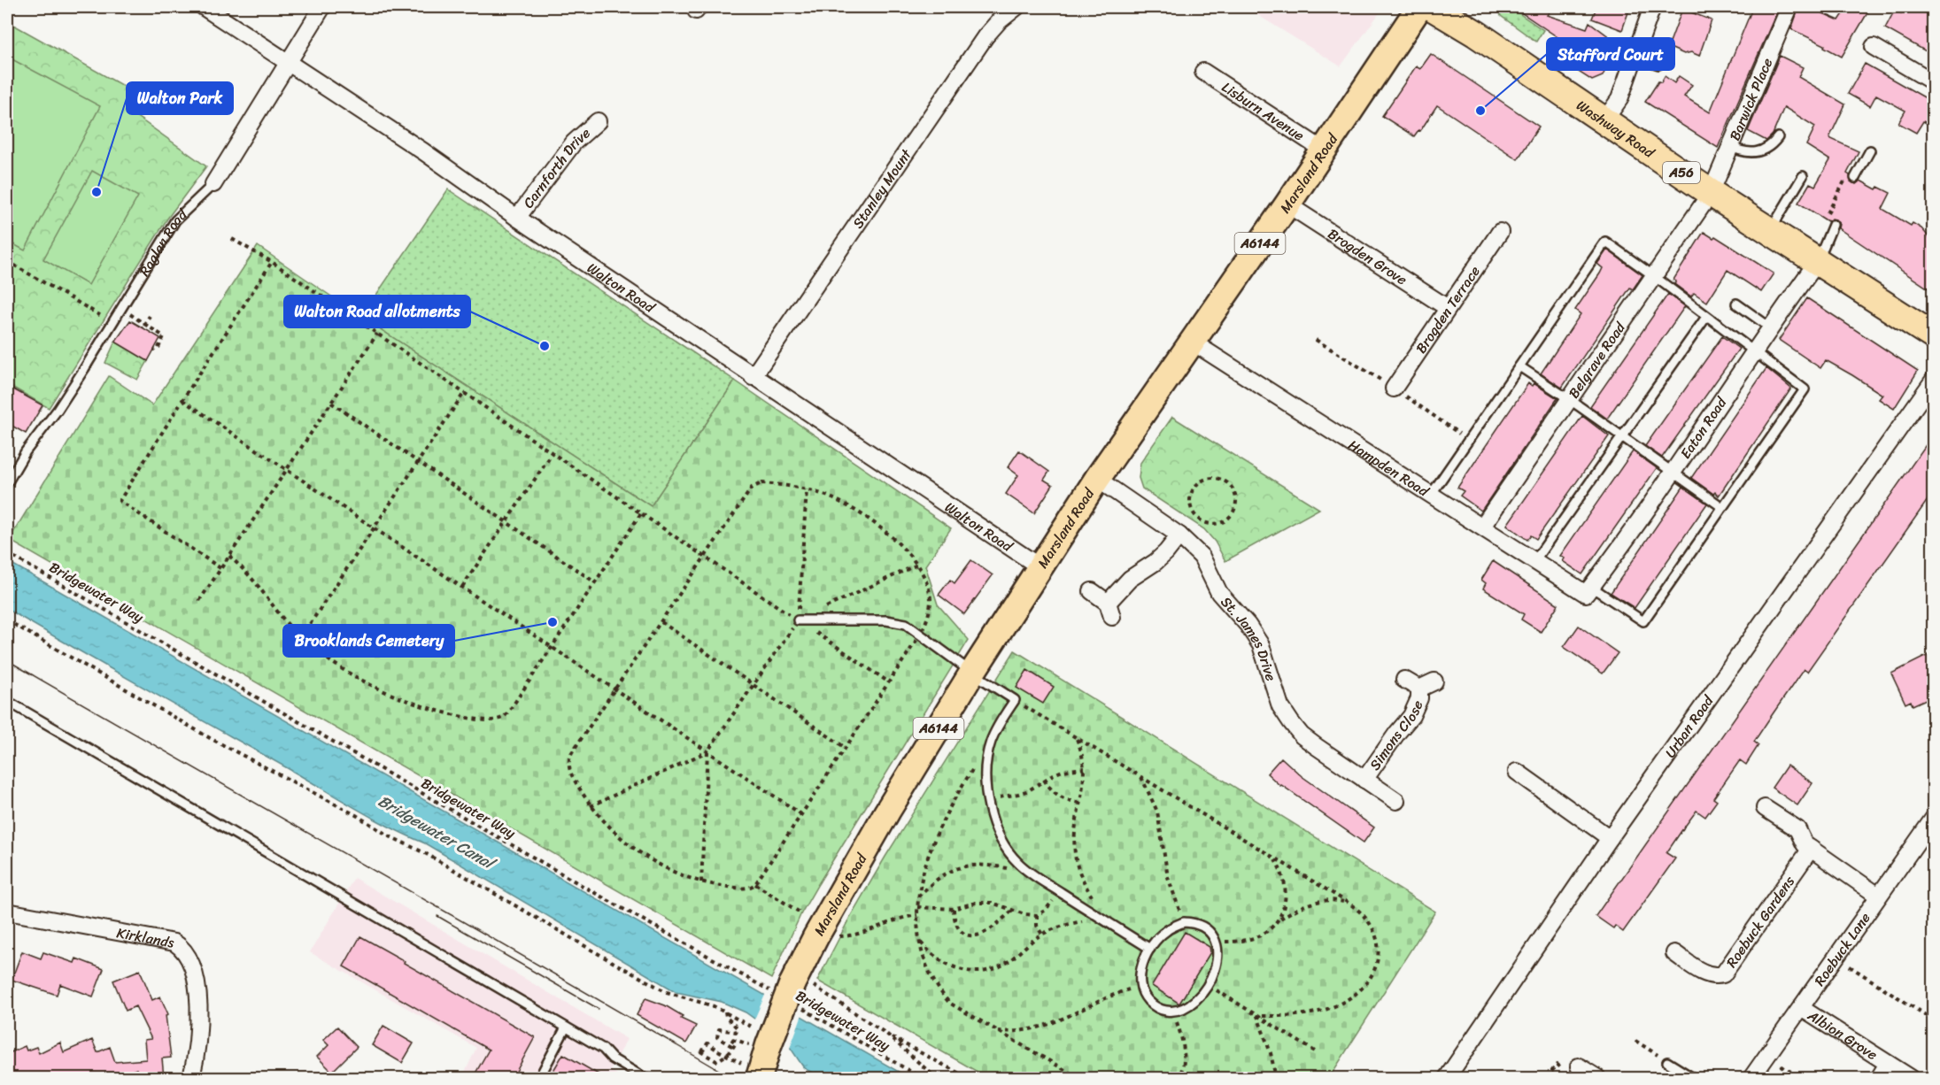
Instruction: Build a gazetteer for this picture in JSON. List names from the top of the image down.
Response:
{
  "streets": {
    "highway": ["Washway Road", "A56"],
    "main road": ["Marsland Road", "A6144"],
    "street": [
      "Barwick Place",
      "Lisburn Avenue",
      "Carnforth Drive",
      "Stanley Mount",
      "Raglan Road",
      "Brogden Grove",
      "Walton Road",
      "Brogden Terrace",
      "Belgrave Road",
      "Eaton Road",
      "Hampden Road",
      "St. James Drive",
      "Urban Road",
      "Simons Close",
      "Roebuck Gardens",
      "Kirklands",
      "Roebuck Lane",
      "Albion Grove"
    ],
    "path": ["Bridgewater Way"]
  },
  "crossings": [
    ["Barwick Place", "Washway Road"],
    ["Barwick Place", "Belgrave Road"],
    ["Lisburn Avenue", "Marsland Road"],
    ["Washway Road", "Belgrave Road"],
    ["Washway Road", "Eaton Road"],
    ["Carnforth Drive", "Walton Road"],
    ["Marsland Road", "Brogden Grove"],
    ["Marsland Road", "Walton Road"],
    ["Marsland Road", "Hampden Road"],
    ["Marsland Road", "Bridgewater Way"],
    ["Marsland Road", "St. James Drive"],
    ["Stanley Mount", "Walton Road"],
    ["Raglan Road", "Walton Road"],
    ["Brogden Grove", "Brogden Terrace"],
    ["Belgrave Road", "Hampden Road"],
    ["Eaton Road", "Hampden Road"],
    ["St. James Drive", "Simons Close"],
    ["Roebuck Lane", "Albion Grove"]
  ],
  "water": ["Bridgewater Canal"],
  "places": [
    "Stafford Court",
    "Walton Park",
    "Walton Road allotments",
    "Brooklands Cemetery"
  ]
}
